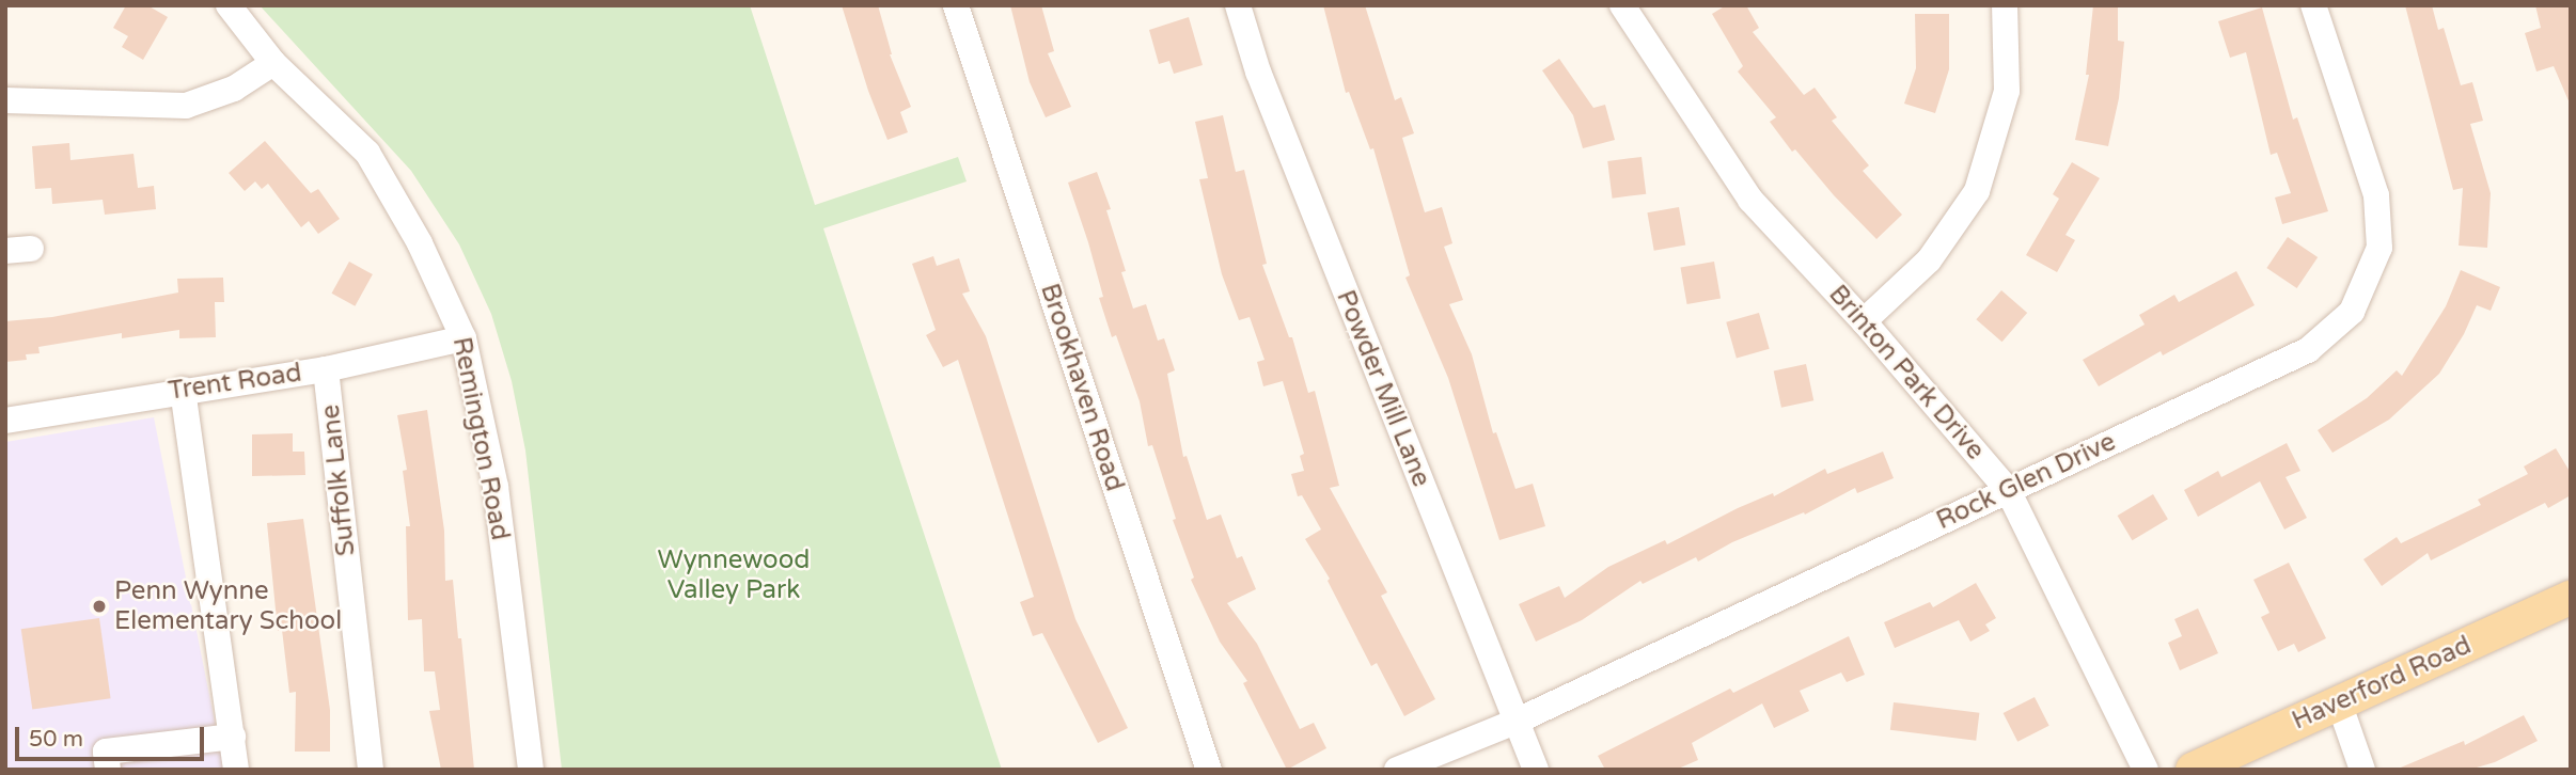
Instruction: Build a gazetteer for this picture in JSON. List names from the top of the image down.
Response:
{
  "streets": {
    "main road": ["Haverford Road"],
    "street": [
      "Brinton Park Drive",
      "Trent Road",
      "Brookhaven Road",
      "Powder Mill Lane",
      "Remington Road",
      "Suffolk Lane",
      "Rock Glen Drive"
    ]
  },
  "crossings": [
    ["Brinton Park Drive", "Rock Glen Drive"],
    ["Trent Road", "Remington Road"],
    ["Trent Road", "Suffolk Lane"],
    ["Powder Mill Lane", "Rock Glen Drive"]
  ],
  "parks": ["Wynnewood Valley Park"],
  "places": ["Penn Wynne Elementary School"],
  "scale_bar": "50 m"
}
